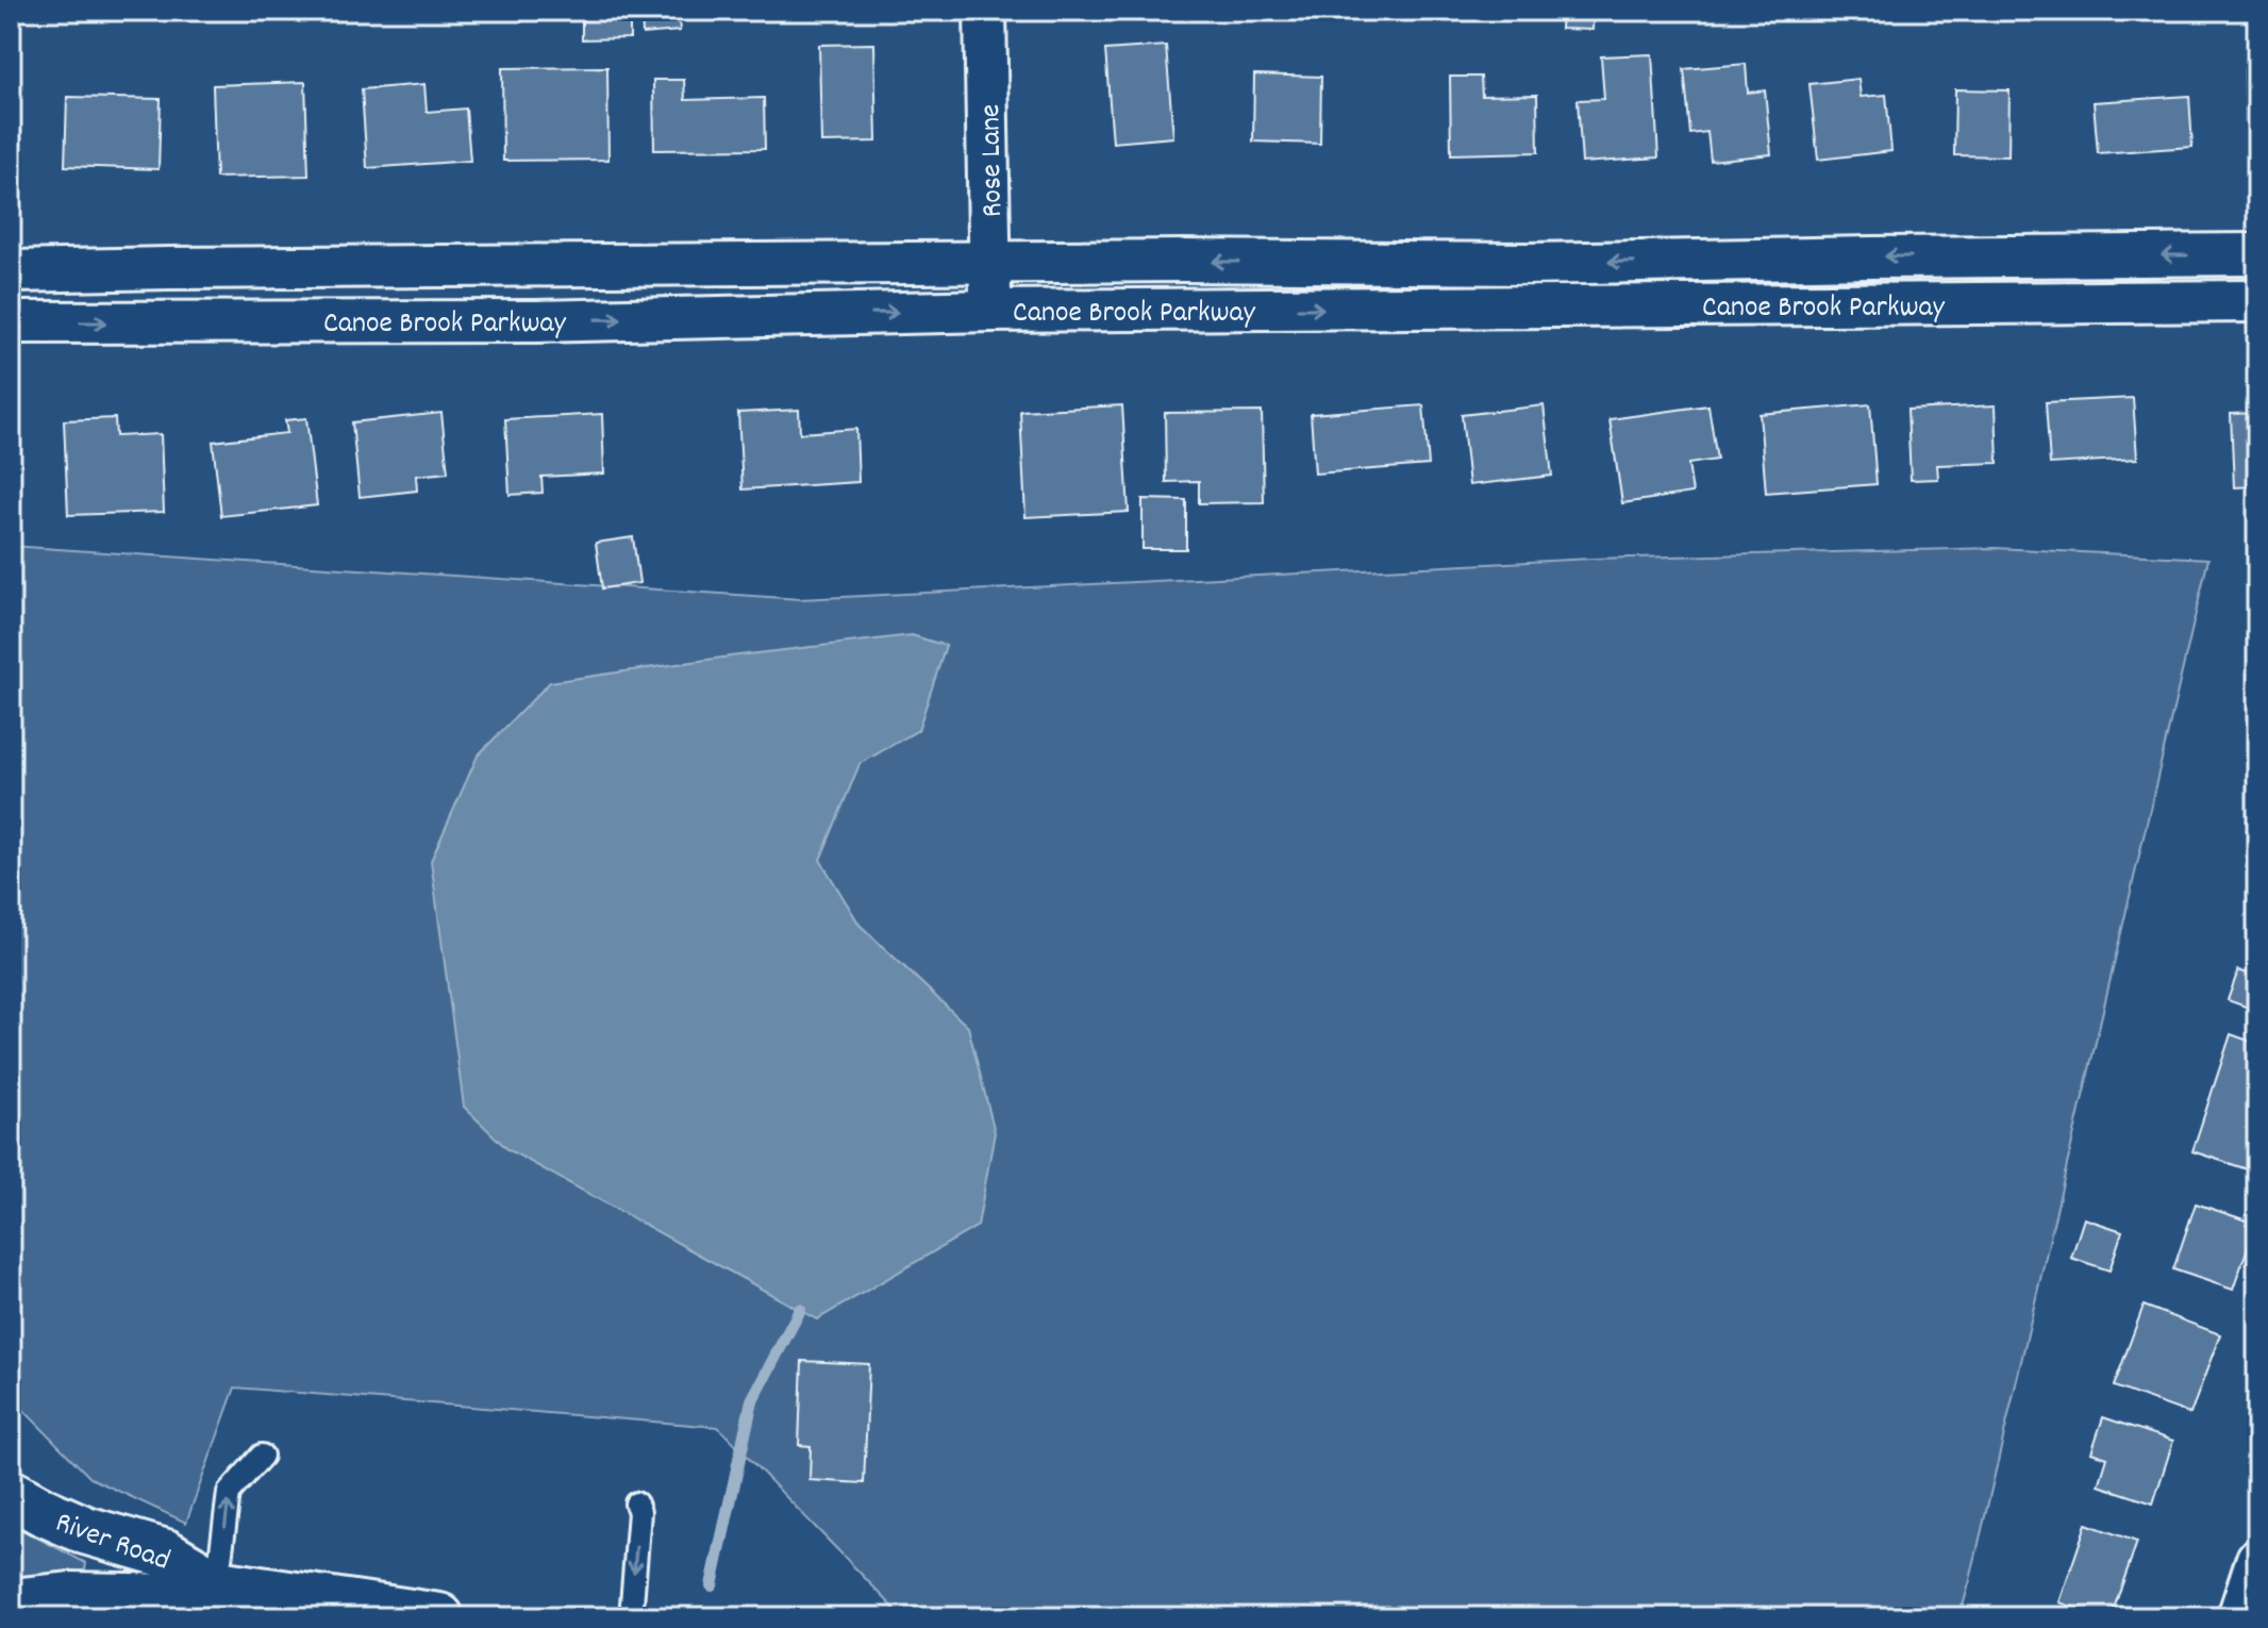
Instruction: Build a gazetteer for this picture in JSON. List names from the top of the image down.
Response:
{
  "streets": {
    "main road": ["River Road"],
    "street": ["Rose Lane", "Canoe Brook Parkway"]
  },
  "crossings": [
    ["Rose Lane", "Canoe Brook Parkway"]
  ]
}
